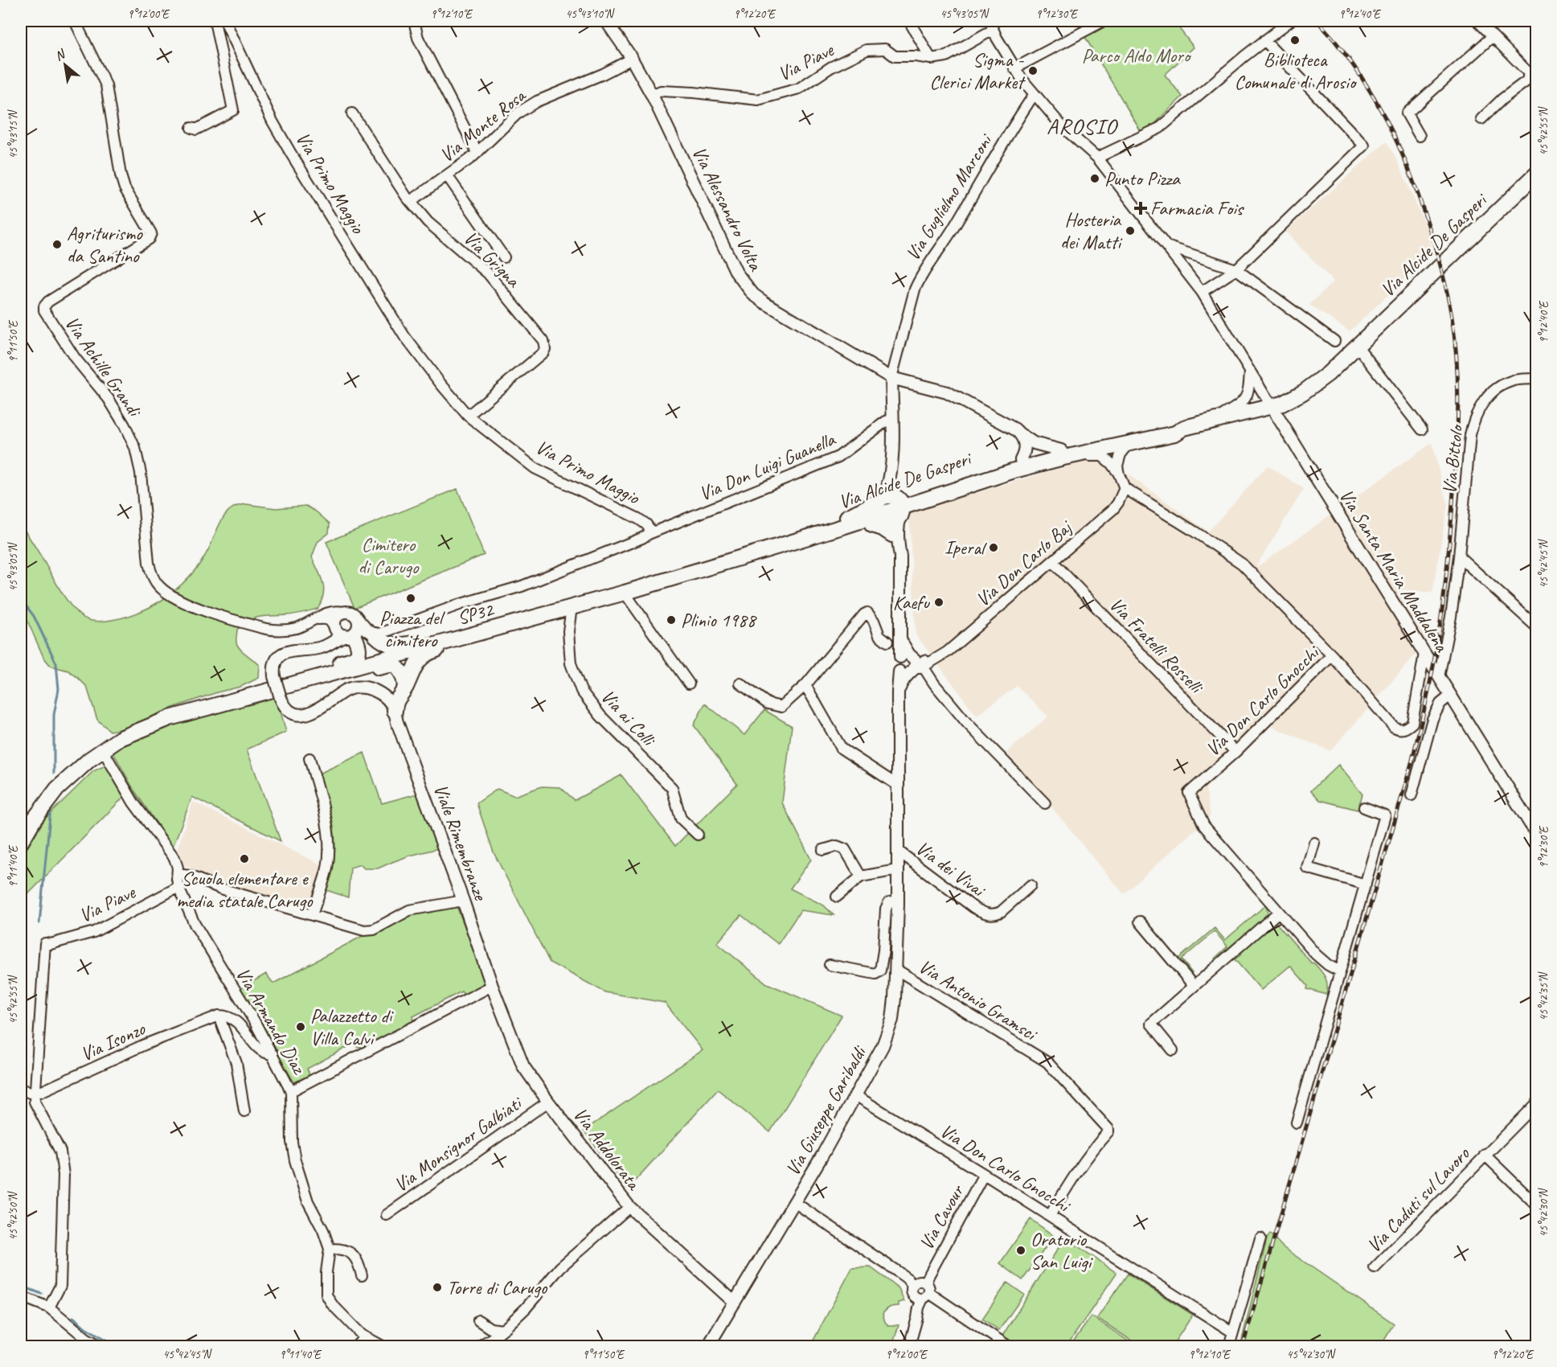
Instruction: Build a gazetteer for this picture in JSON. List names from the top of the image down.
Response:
{
  "streets": {
    "main road": ["Via Alcide De Gasperi", "SP32"],
    "street": [
      "Via Piave",
      "Via Monte Rosa",
      "Via Primo Maggio",
      "Via Guglielmo Marconi",
      "Via Alessandro Volta",
      "Via Grigna",
      "Via Achille Grandi",
      "Via Bittolo",
      "Via Don Luigi Guanella",
      "Via Don Carlo Baj",
      "Via Santa Maria Maddalena",
      "Via Fratelli Rosselli",
      "Via Don Carlo Gnocchi",
      "Via ai Colli",
      "Viale Rimembranze",
      "Via dei Vivai",
      "Via Antonio Gramsci",
      "Via Armando Diaz",
      "Via Isonzo",
      "Via Giuseppe Garibaldi",
      "Via Monsignor Galbiati",
      "Via Addolorata",
      "Via Caduti sul Lavoro",
      "Via Cavour"
    ]
  },
  "crossings": [
    ["Via Piave", "Via Alessandro Volta"],
    ["Via Piave", "Via Santa Maria Maddalena"],
    ["Via Piave", "Via Armando Diaz"],
    ["Via Piave", "Via Isonzo"],
    ["Via Monte Rosa", "Via Alessandro Volta"],
    ["Via Monte Rosa", "Via Grigna"],
    ["Via Primo Maggio", "Via Grigna"],
    ["Via Primo Maggio", "Via Don Luigi Guanella"],
    ["Via Guglielmo Marconi", "Via Alessandro Volta"],
    ["Via Guglielmo Marconi", "Via Alcide De Gasperi"],
    ["Via Guglielmo Marconi", "Via Don Luigi Guanella"],
    ["Via Guglielmo Marconi", "Via Santa Maria Maddalena"],
    ["Via Alessandro Volta", "Via Alcide De Gasperi"],
    ["Via Alcide De Gasperi", "Via Santa Maria Maddalena"],
    ["Via Alcide De Gasperi", "SP32"],
    ["Via Alcide De Gasperi", "Via ai Colli"],
    ["Via Bittolo", "Via Santa Maria Maddalena"],
    ["Via Don Carlo Baj", "Via Fratelli Rosselli"],
    ["Via Don Carlo Baj", "Via Giuseppe Garibaldi"],
    ["Via Santa Maria Maddalena", "Via Don Carlo Gnocchi"],
    ["Via Fratelli Rosselli", "Via Don Carlo Gnocchi"],
    ["Via Don Carlo Gnocchi", "Via Antonio Gramsci"],
    ["Via Don Carlo Gnocchi", "Via Giuseppe Garibaldi"],
    ["Via Don Carlo Gnocchi", "Via Cavour"],
    ["Viale Rimembranze", "Via Addolorata"],
    ["Via dei Vivai", "Via Giuseppe Garibaldi"],
    ["Via Antonio Gramsci", "Via Giuseppe Garibaldi"],
    ["Via Giuseppe Garibaldi", "Via Addolorata"],
    ["Via Monsignor Galbiati", "Via Addolorata"]
  ],
  "districts": ["AROSIO"],
  "parks": ["Parco Aldo Moro", "Cimitero di Carugo"],
  "places": {
    "other": [
      "Biblioteca Comunale di Arosio",
      "Sigma - Clerici Market",
      "Punto Pizza",
      "Hosteria dei Matti",
      "Agriturismo da Santino",
      "Iperal",
      "Piazza del cimitero",
      "Kaefu",
      "Plinio 1988",
      "Scuola elementare e media statale Carugo",
      "Palazzetto di Villa Calvi",
      "Oratorio San Luigi",
      "Torre di Carugo"
    ],
    "health": ["Farmacia Fois"]
  },
  "north": "top left",
  "coordinates": [
    "9°12'00\"E",
    "9°12'10\"E",
    "45°43'10\"N",
    "9°12'20\"E",
    "45°43'05\"N",
    "9°12'30\"E",
    "9°12'40\"E",
    "45°42'55\"N",
    "45°43'15\"N",
    "9°11'50\"E",
    "45°42'45\"N",
    "9°11'40\"E",
    "45°42'35\"N",
    "45°42'30\"N",
    "45°42'50\"N"
  ]
}
